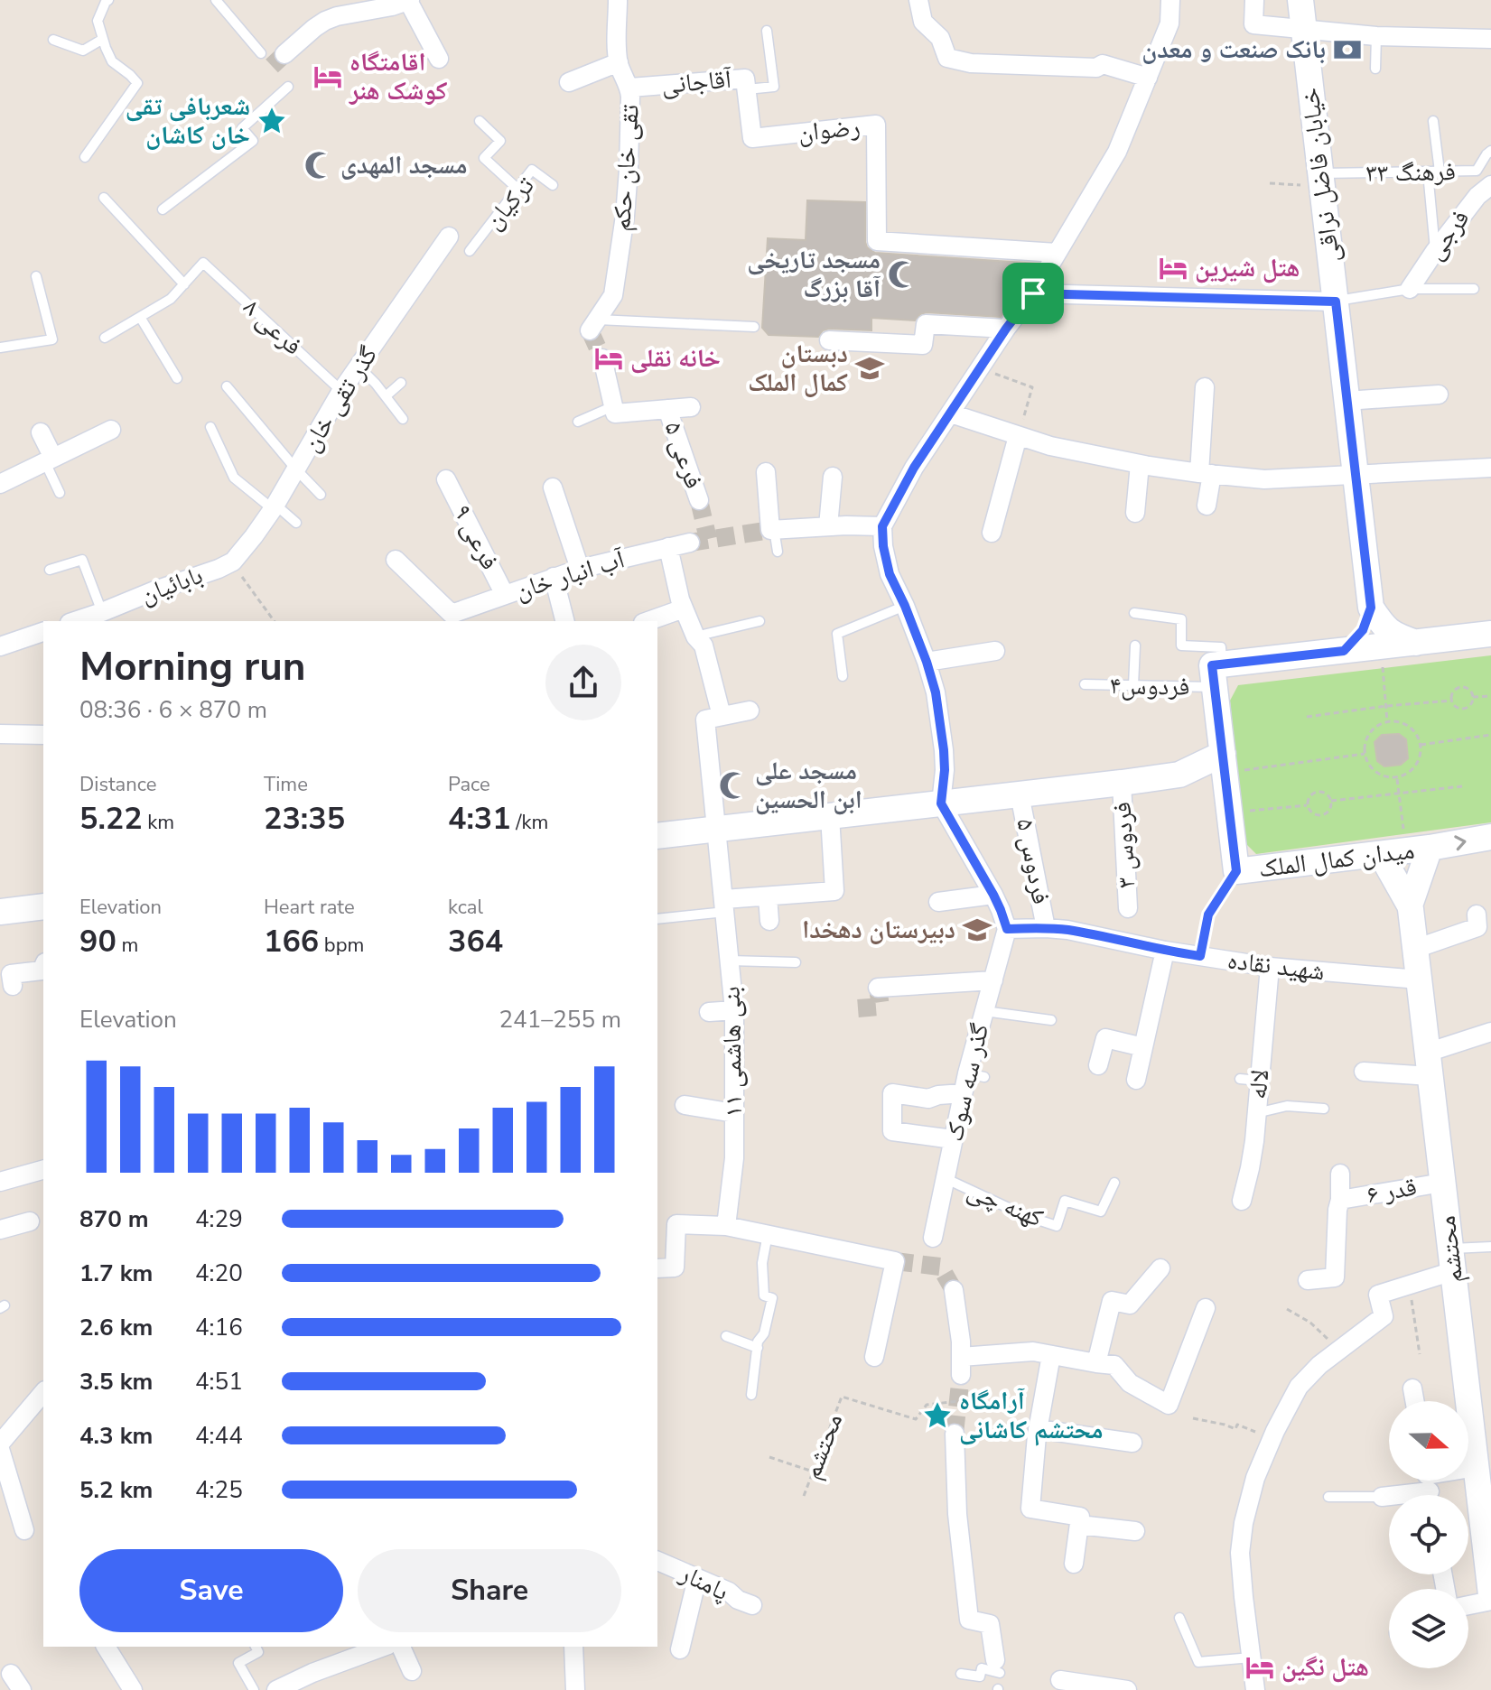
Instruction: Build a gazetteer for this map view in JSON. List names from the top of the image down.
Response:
{
  "streets": {
    "main road": ["خیابان فاضل نراقی", "میدان کمال الملک", "محتشم"],
    "street": [
      "آقاجانی",
      "رضوان",
      "تقی خان حکم",
      "فرجی",
      "گذر تقی خان",
      "فرعی ۵",
      "فرعی ۹",
      "آب انبار خان",
      "بابائیان",
      "فردوس ۳",
      "فردوس ۵",
      "شهید نقاده",
      "بنی هاشمی ۱۱",
      "گذر سه سوک",
      "لاله",
      "قدر ۶",
      "پامنار"
    ],
    "lane": [
      "فرهنگ ۳۳",
      "ترکیان",
      "فرعی ۸",
      "فردوس۴",
      "کهنه چی"
    ]
  },
  "crossings": [
    ["آقاجانی", "رضوان"],
    ["آقاجانی", "تقی خان حکم"],
    ["فرهنگ ۳۳", "خیابان فاضل نراقی"],
    ["فرعی ۸", "گذر تقی خان"],
    ["گذر تقی خان", "بابائیان"],
    ["فرعی ۹", "آب انبار خان"],
    ["فردوس۴", "میدان کمال الملک"],
    ["میدان کمال الملک", "محتشم"],
    ["فردوس ۵", "شهید نقاده"],
    ["شهید نقاده", "گذر سه سوک"],
    ["شهید نقاده", "لاله"],
    ["شهید نقاده", "محتشم"],
    ["گذر سه سوک", "کهنه چی"],
    ["قدر ۶", "محتشم"]
  ],
  "places": {
    "bank": ["بانک صنعت و معدن"],
    "hotel": [
      "اقامتگاه کوشک هنر",
      "هتل شیرین",
      "خانه نقلی",
      "هتل نگین"
    ],
    "place": ["شعربافی تقی خان کاشان", "آرامگاه محتشم کاشانی"],
    "mosque": ["مسجد المهدی", "مسجد تاریخی آقا بزرگ", "مسجد علی ابن الحسین"],
    "school or university": ["دبستان کمال الملک", "دبیرستان دهخدا"]
  },
  "north": "right",
  "page": {
    "heading": ["Morning run", "08:36 · 6 × 870 m"],
    "stats": [
      ["Distance", "5.22 km"],
      ["Time", "23:35"],
      ["Pace", "4:31 /km"],
      ["Elevation", "90 m"],
      ["Heart rate", "166 bpm"],
      ["kcal", "364"]
    ],
    "chart": ["Elevation", "241–255 m"],
    "list": [
      {
        "name": "870 m",
        "note": "4:29"
      },
      {
        "name": "1.7 km",
        "note": "4:20"
      },
      {
        "name": "2.6 km",
        "note": "4:16"
      },
      {
        "name": "3.5 km",
        "note": "4:51"
      },
      {
        "name": "4.3 km",
        "note": "4:44"
      },
      {
        "name": "5.2 km",
        "note": "4:25"
      }
    ],
    "buttons": ["Save", "Share"]
  }
}
